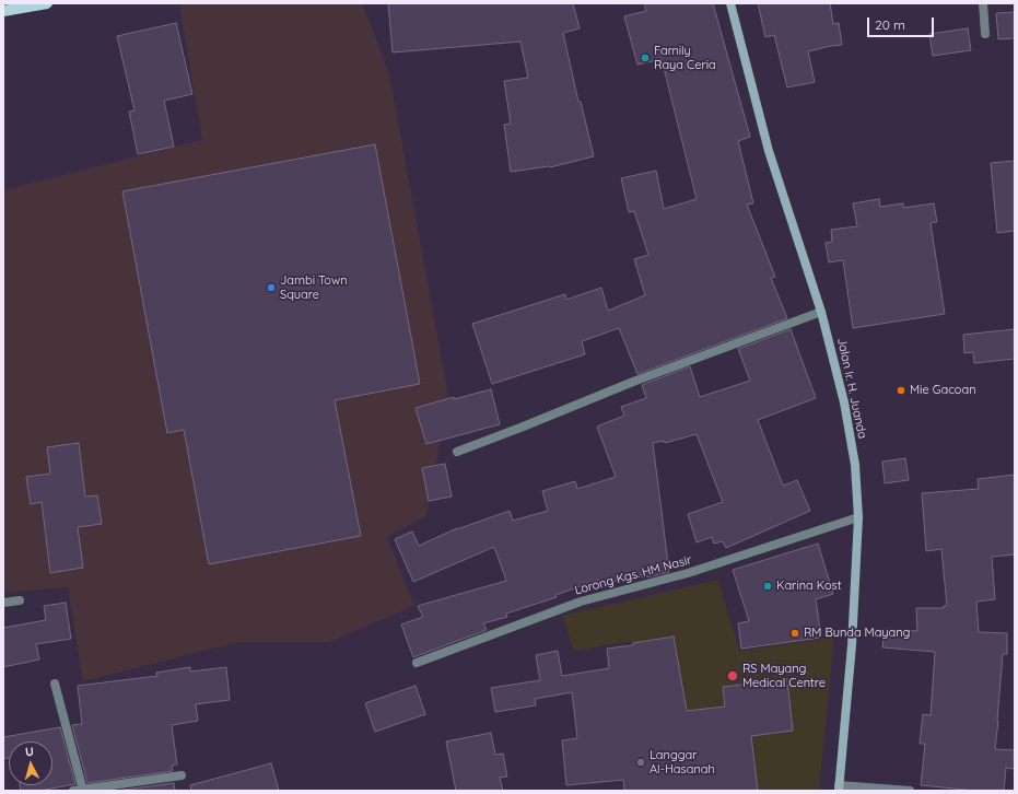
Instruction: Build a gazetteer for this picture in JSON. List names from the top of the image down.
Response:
{
  "streets": {
    "main road": ["Jalan Ir. H. Juanda"],
    "street": ["Lorong Kgs. HM Nasir"]
  },
  "crossings": [
    ["Jalan Ir. H. Juanda", "Lorong Kgs. HM Nasir"]
  ],
  "places": [
    "Family Raya Ceria",
    "Jambi Town Square",
    "Mie Gacoan",
    "Karina Kost",
    "RM Bunda Mayang",
    "RS Mayang Medical Centre",
    "Langgar Al-Hasanah"
  ],
  "scale_bar": "20 m",
  "north": "top"
}
